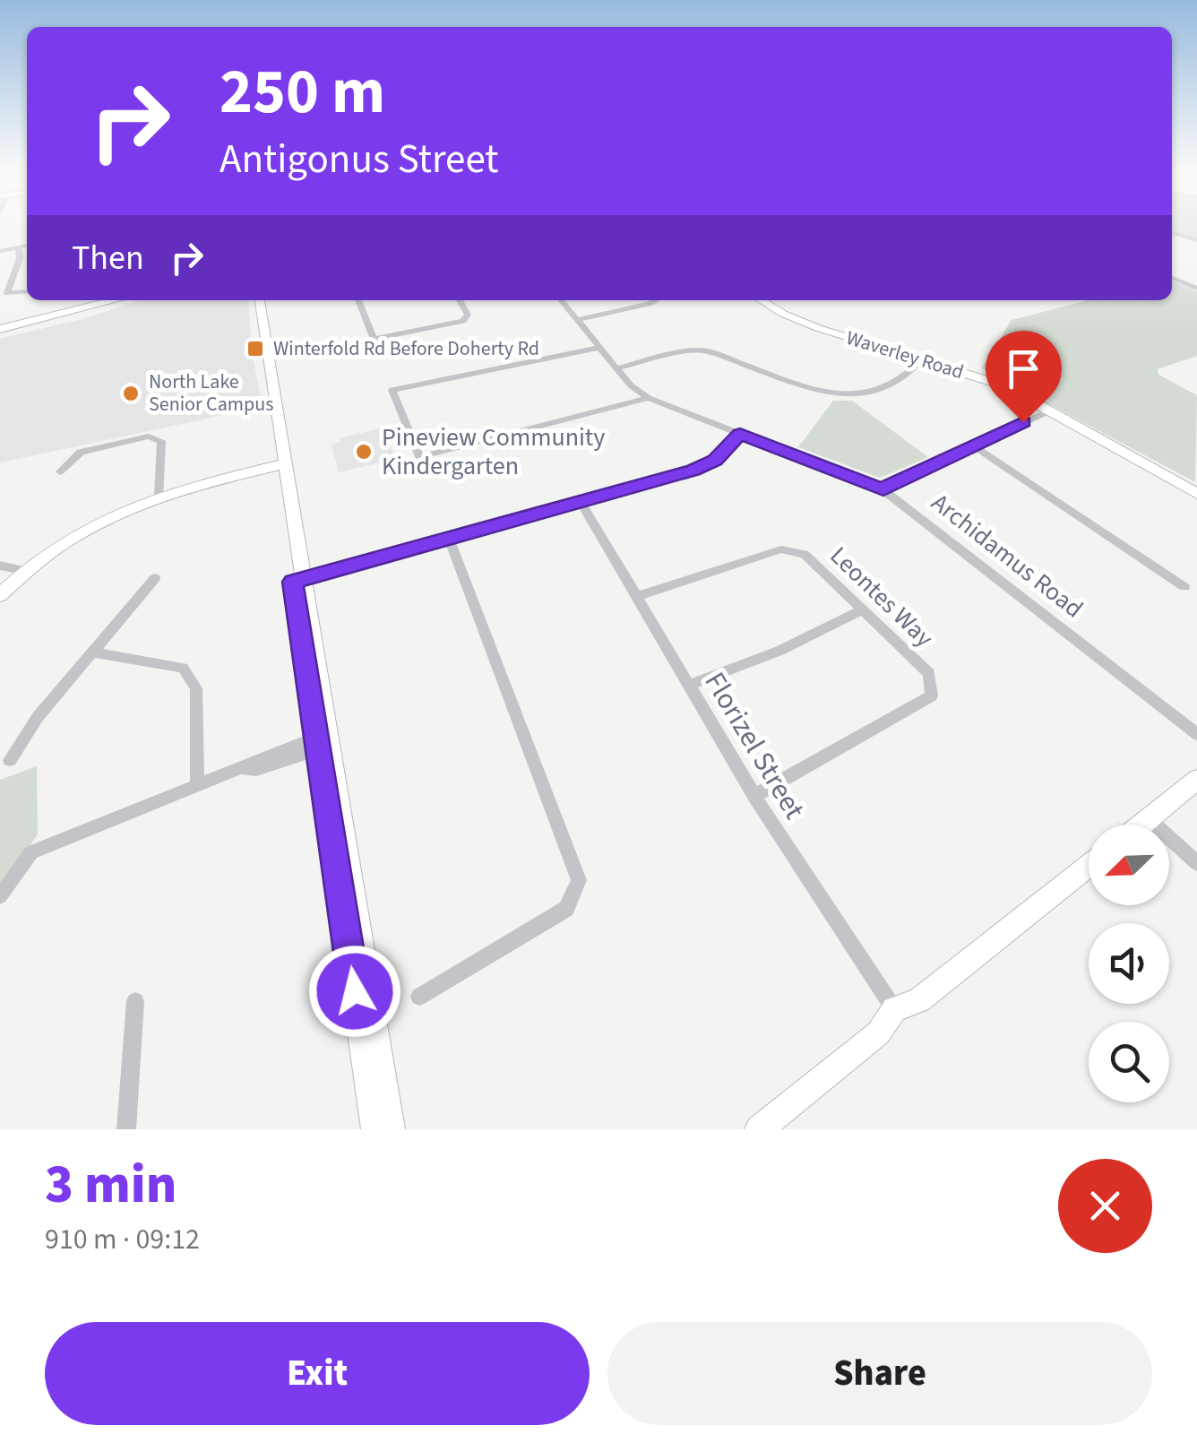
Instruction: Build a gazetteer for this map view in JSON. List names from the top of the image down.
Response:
{
  "streets": {
    "street": [
      "Waverley Road",
      "Archidamus Road",
      "Leontes Way",
      "Florizel Street"
    ]
  },
  "crossings": [
    ["Leontes Way", "Florizel Street"]
  ],
  "places": {
    "transit": ["Winterfold Rd Before Doherty Rd"],
    "other": ["North Lake Senior Campus", "Pineview Community Kindergarten"]
  },
  "north": "bottom left",
  "page": {
    "turn": ["250 m", "Antigonus Street"],
    "then": "Then",
    "heading": ["3 min", "910 m · 09:12"],
    "buttons": ["Exit", "Share"]
  }
}
